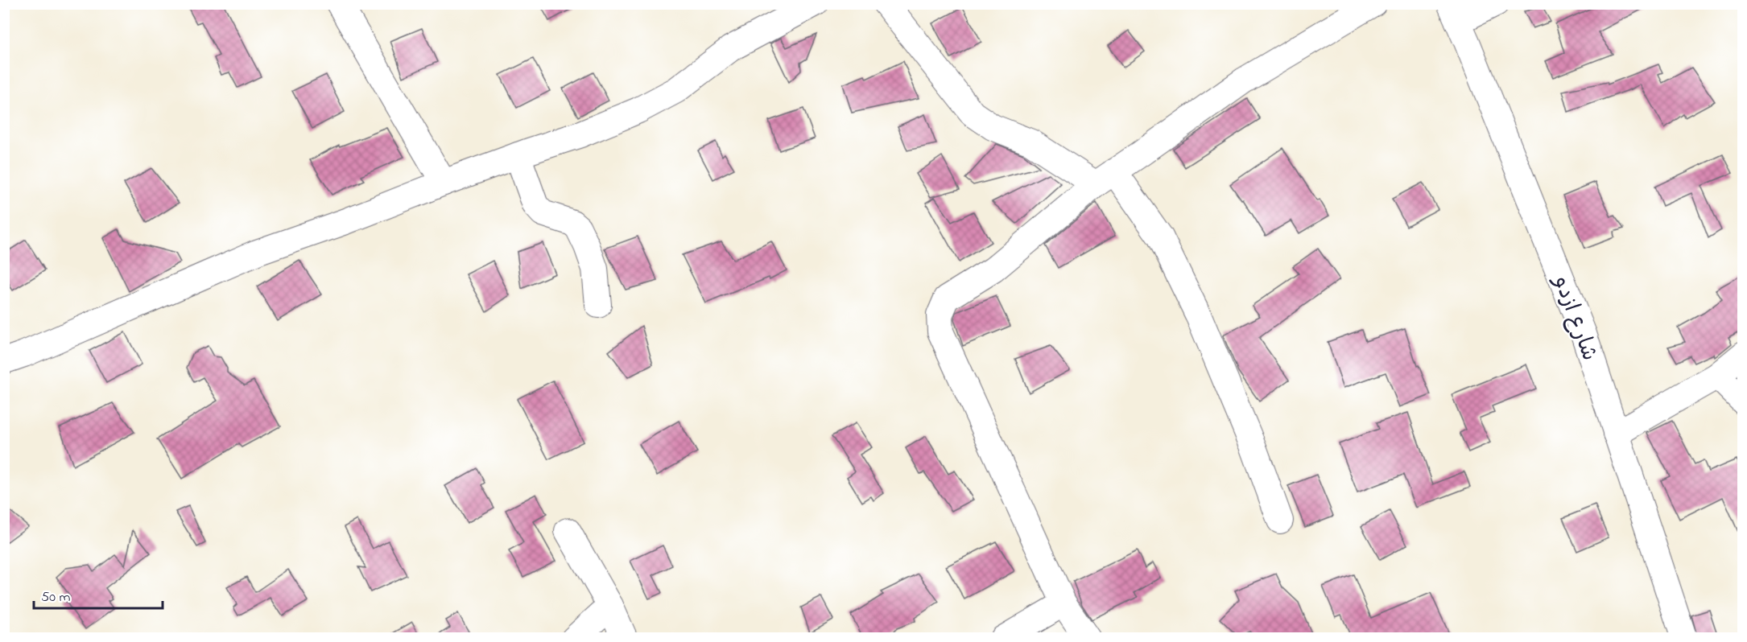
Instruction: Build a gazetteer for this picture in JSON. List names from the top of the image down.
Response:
{
  "streets": {
    "street": ["شارع ازدو"]
  },
  "scale_bar": "50 m"
}
